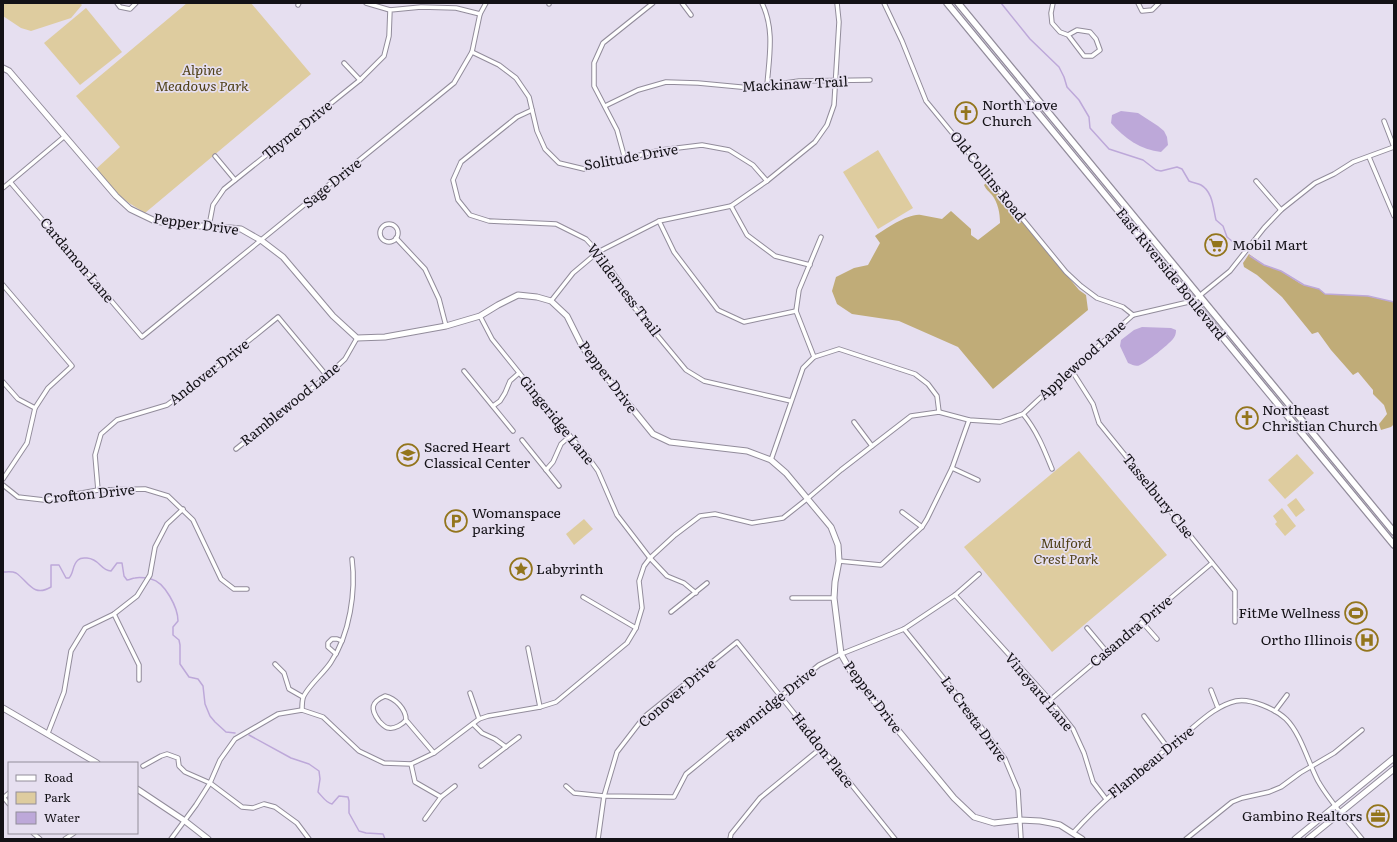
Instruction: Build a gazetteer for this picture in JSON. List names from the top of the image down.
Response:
{
  "streets": {
    "main road": ["East Riverside Boulevard"],
    "street": [
      "Mackinaw Trail",
      "Thyme Drive",
      "Solitude Drive",
      "Old Collins Road",
      "Sage Drive",
      "Pepper Drive",
      "Cardamon Lane",
      "Wilderness Trail",
      "Applewood Lane",
      "Andover Drive",
      "Ramblewood Lane",
      "Gingeridge Lane",
      "Crofton Drive",
      "Tasselbury Clse",
      "Casandra Drive",
      "Vineyard Lane",
      "Conover Drive",
      "Fawnridge Drive",
      "La Cresta Drive",
      "Haddon Place",
      "Flambeau Drive"
    ]
  },
  "crossings": [
    ["Thyme Drive", "Pepper Drive"],
    ["Solitude Drive", "Sage Drive"],
    ["Solitude Drive", "Wilderness Trail"],
    ["Old Collins Road", "Applewood Lane"],
    ["Sage Drive", "Pepper Drive"],
    ["Sage Drive", "Cardamon Lane"],
    ["Pepper Drive", "Applewood Lane"],
    ["Pepper Drive", "Ramblewood Lane"],
    ["Pepper Drive", "Gingeridge Lane"],
    ["Pepper Drive", "Fawnridge Drive"],
    ["Pepper Drive", "La Cresta Drive"],
    ["Pepper Drive", "Flambeau Drive"],
    ["East Riverside Boulevard", "Applewood Lane"],
    ["Applewood Lane", "Gingeridge Lane"],
    ["Applewood Lane", "Tasselbury Clse"],
    ["Andover Drive", "Ramblewood Lane"],
    ["Andover Drive", "Crofton Drive"],
    ["Tasselbury Clse", "Casandra Drive"],
    ["Casandra Drive", "Vineyard Lane"],
    ["Vineyard Lane", "Fawnridge Drive"],
    ["Vineyard Lane", "Flambeau Drive"],
    ["Conover Drive", "Fawnridge Drive"],
    ["Conover Drive", "Haddon Place"],
    ["Fawnridge Drive", "La Cresta Drive"],
    ["Fawnridge Drive", "Haddon Place"]
  ],
  "parks": ["Alpine Meadows Park", "Mulford Crest Park"],
  "places": {
    "church": ["North Love Church", "Northeast Christian Church"],
    "supermarket": ["Mobil Mart"],
    "school or university": ["Sacred Heart Classical Center"],
    "parking": ["Womanspace parking"],
    "place": ["Labyrinth"],
    "sports": ["FitMe Wellness"],
    "hospital": ["Ortho Illinois"],
    "office": ["Gambino Realtors"]
  },
  "legend": ["Road", "Park", "Water"]
}
